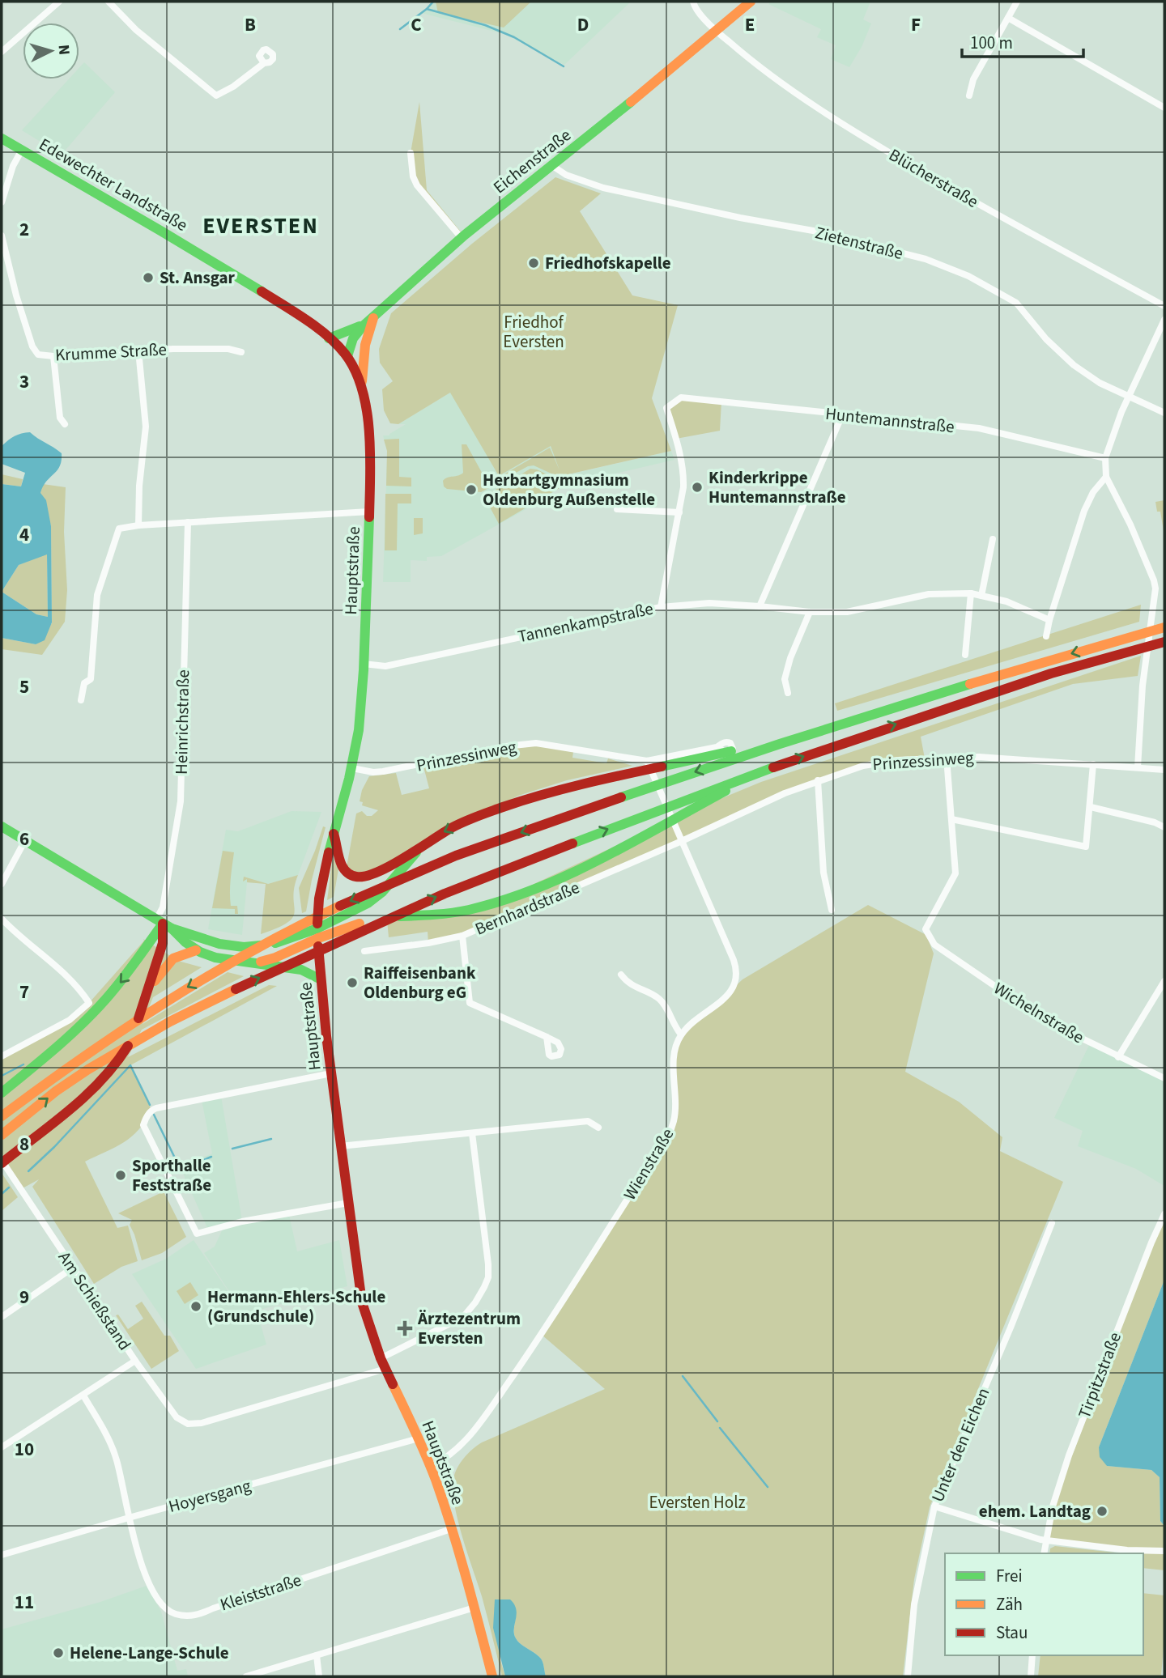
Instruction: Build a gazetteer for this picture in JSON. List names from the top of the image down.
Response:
{
  "streets": {
    "main road": ["Eichenstraße", "Edewechter Landstraße", "Hauptstraße"],
    "street": [
      "Blücherstraße",
      "Zietenstraße",
      "Krumme Straße",
      "Huntemannstraße",
      "Tannenkampstraße",
      "Heinrichstraße",
      "Prinzessinweg",
      "Bernhardstraße",
      "Wichelnstraße",
      "Wienstraße",
      "Am Schießstand",
      "Tirpitzstraße",
      "Unter den Eichen",
      "Hoyersgang",
      "Kleiststraße"
    ]
  },
  "crossings": [
    ["Eichenstraße", "Blücherstraße"],
    ["Eichenstraße", "Edewechter Landstraße"],
    ["Eichenstraße", "Zietenstraße"],
    ["Edewechter Landstraße", "Hauptstraße"],
    ["Hauptstraße", "Tannenkampstraße"],
    ["Hauptstraße", "Prinzessinweg"],
    ["Hauptstraße", "Wienstraße"],
    ["Hauptstraße", "Am Schießstand"],
    ["Hauptstraße", "Hoyersgang"],
    ["Hauptstraße", "Kleiststraße"],
    ["Prinzessinweg", "Bernhardstraße"],
    ["Hoyersgang", "Kleiststraße"]
  ],
  "districts": ["EVERSTEN"],
  "parks": ["Friedhof Eversten", "Eversten Holz"],
  "places": {
    "other": [
      "Friedhofskapelle",
      "St. Ansgar",
      "Kinderkrippe Huntemannstraße",
      "Herbartgymnasium Oldenburg Außenstelle",
      "Raiffeisenbank Oldenburg eG",
      "Sporthalle Feststraße",
      "Hermann-Ehlers-Schule (Grundschule)",
      "ehem. Landtag",
      "Helene-Lange-Schule"
    ],
    "health": ["Ärztezentrum Eversten"]
  },
  "legend": ["Frei", "Zäh", "Stau"],
  "scale_bar": "100 m",
  "north": "right",
  "grid": {
    "columns": [
      "B",
      "C",
      "D",
      "E",
      "F"
    ],
    "rows": [
      "2",
      "3",
      "4",
      "5",
      "6",
      "7",
      "8",
      "9",
      "10",
      "11"
    ]
  }
}
